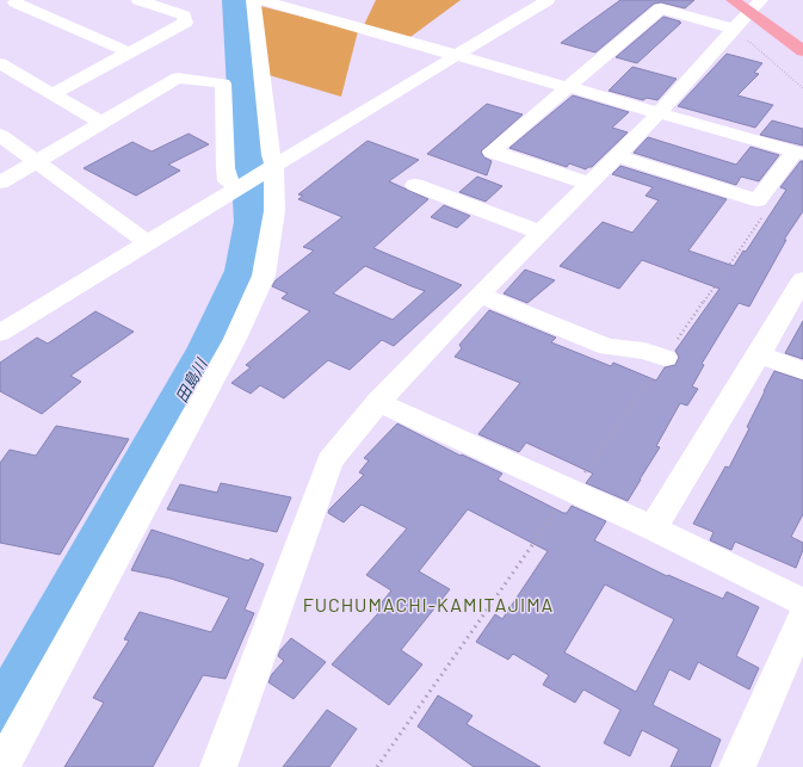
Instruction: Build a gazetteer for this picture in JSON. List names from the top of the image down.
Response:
{
  "districts": ["FUCHUMACHI-KAMITAJIMA"],
  "water": ["田島川"]
}
